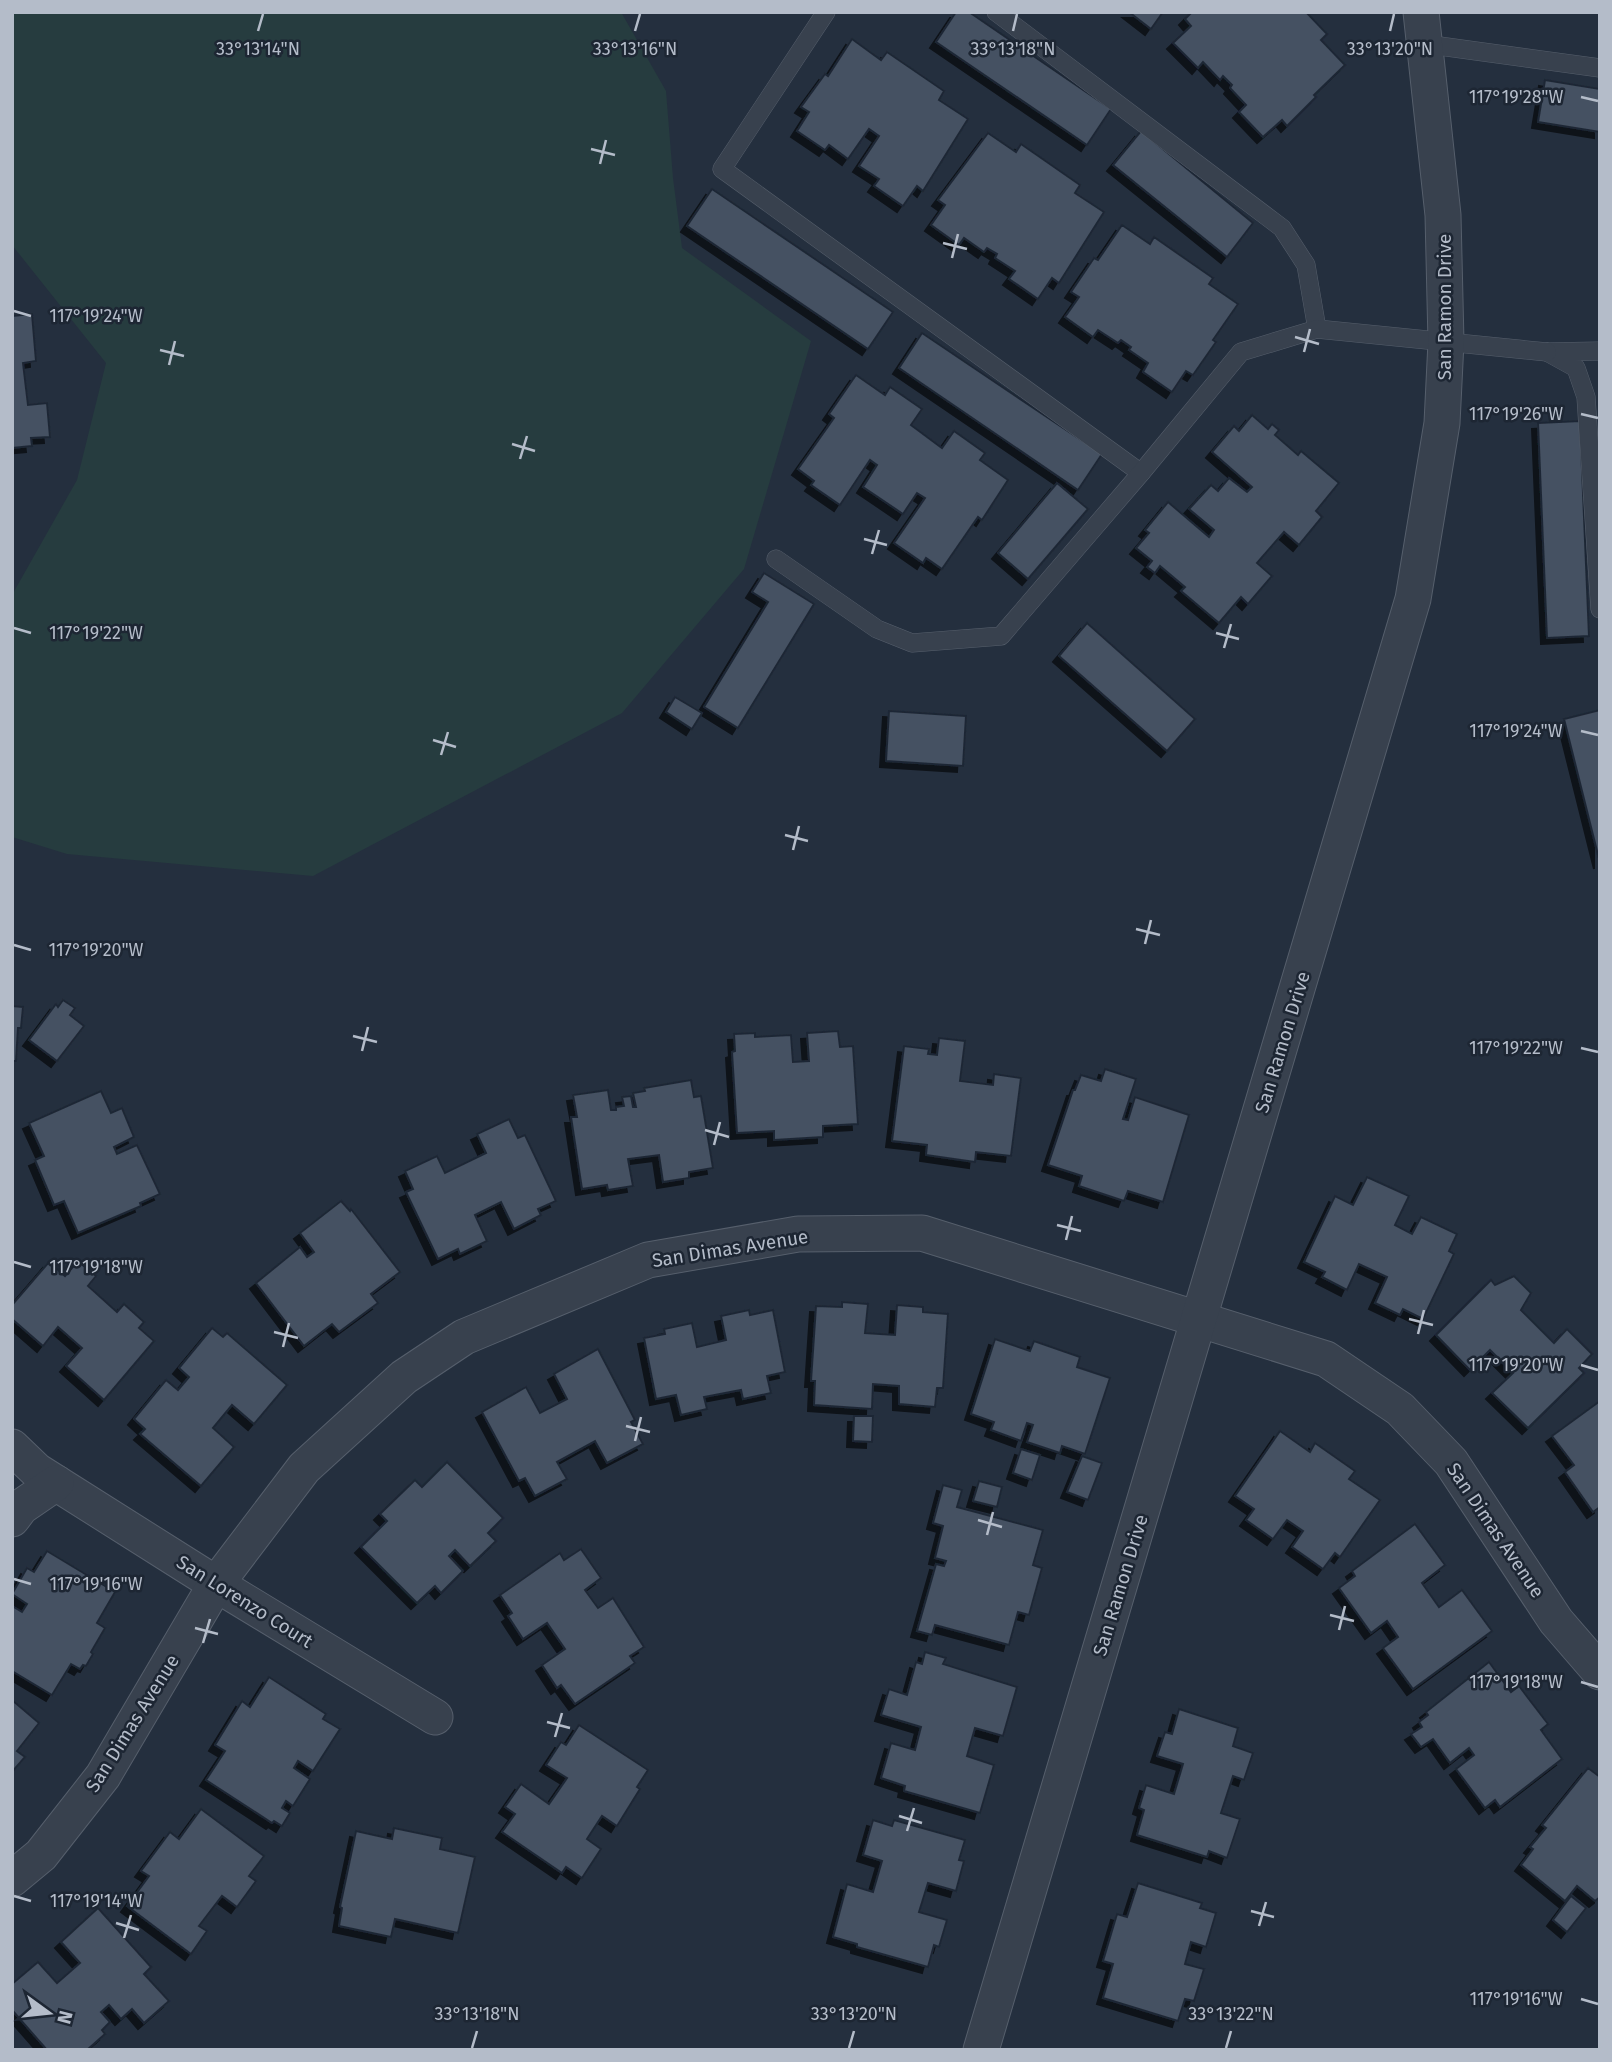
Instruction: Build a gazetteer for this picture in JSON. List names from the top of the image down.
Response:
{
  "streets": {
    "street": ["San Ramon Drive", "San Dimas Avenue", "San Lorenzo Court"]
  },
  "crossings": [
    ["San Ramon Drive", "San Dimas Avenue"],
    ["San Dimas Avenue", "San Lorenzo Court"]
  ],
  "north": "right",
  "coordinates": [
    "33°13'14\"N",
    "33°13'16\"N",
    "33°13'18\"N",
    "33°13'20\"N",
    "117°19'28\"W",
    "117°19'24\"W",
    "117°19'26\"W",
    "117°19'22\"W",
    "117°19'20\"W",
    "117°19'18\"W",
    "117°19'16\"W",
    "117°19'14\"W",
    "33°13'22\"N"
  ]
}
